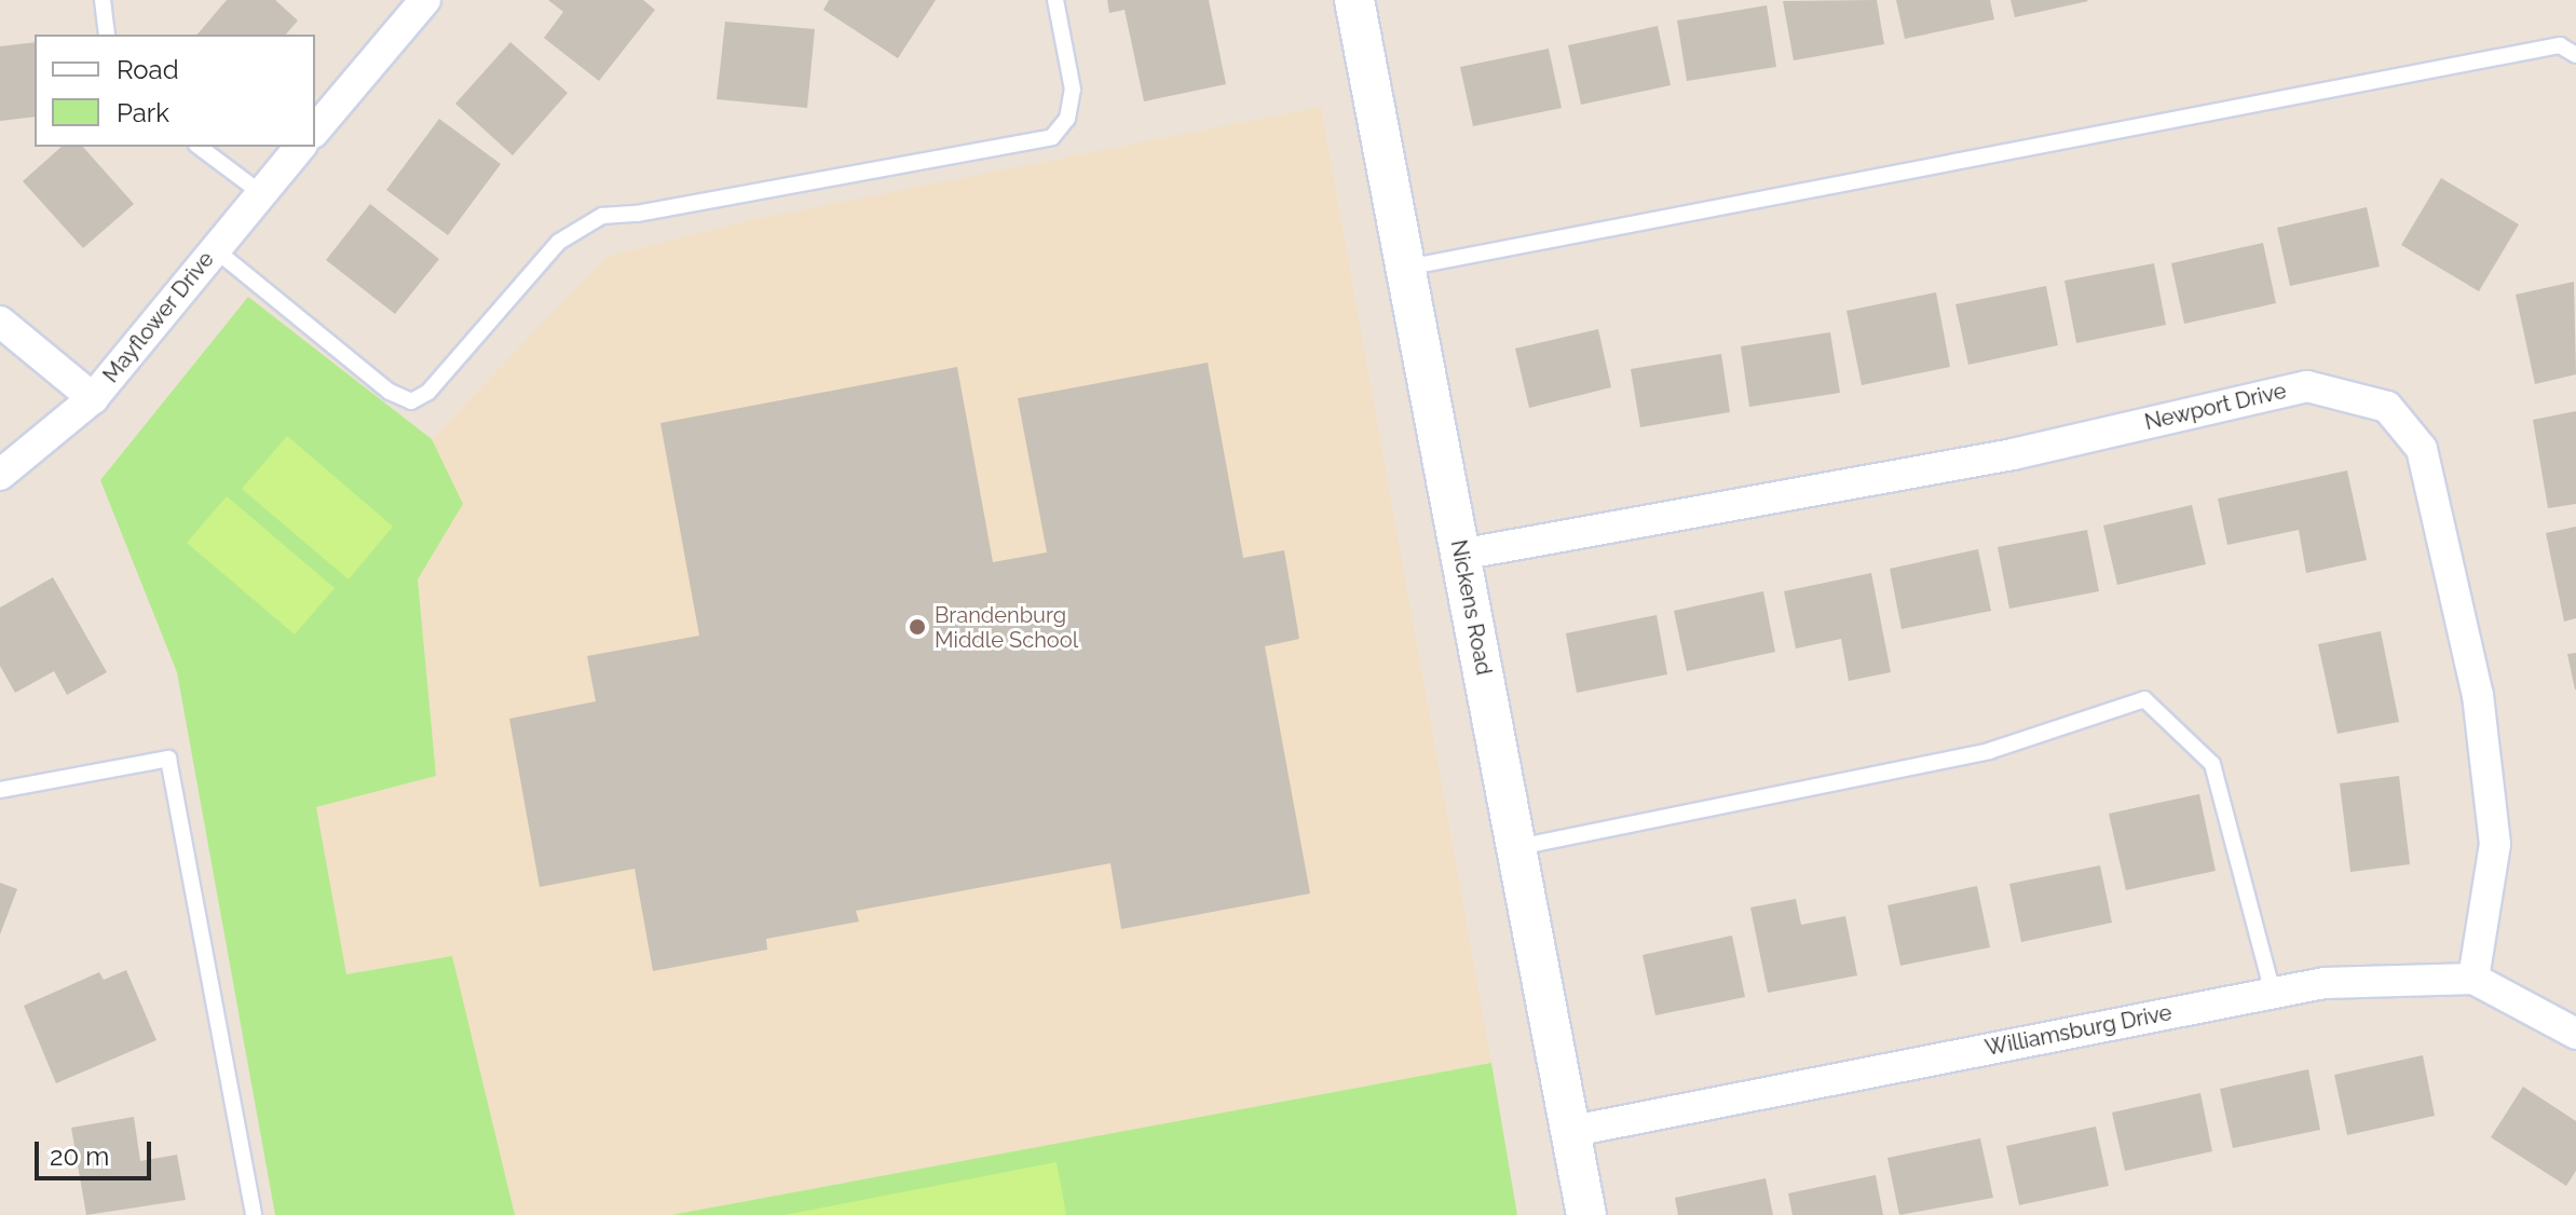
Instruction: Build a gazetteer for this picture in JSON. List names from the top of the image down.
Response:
{
  "streets": {
    "street": [
      "Mayflower Drive",
      "Newport Drive",
      "Nickens Road",
      "Williamsburg Drive"
    ]
  },
  "crossings": [
    ["Newport Drive", "Nickens Road"],
    ["Newport Drive", "Williamsburg Drive"],
    ["Nickens Road", "Williamsburg Drive"]
  ],
  "places": ["Brandenburg Middle School"],
  "legend": ["Road", "Park"],
  "scale_bar": "20 m"
}
